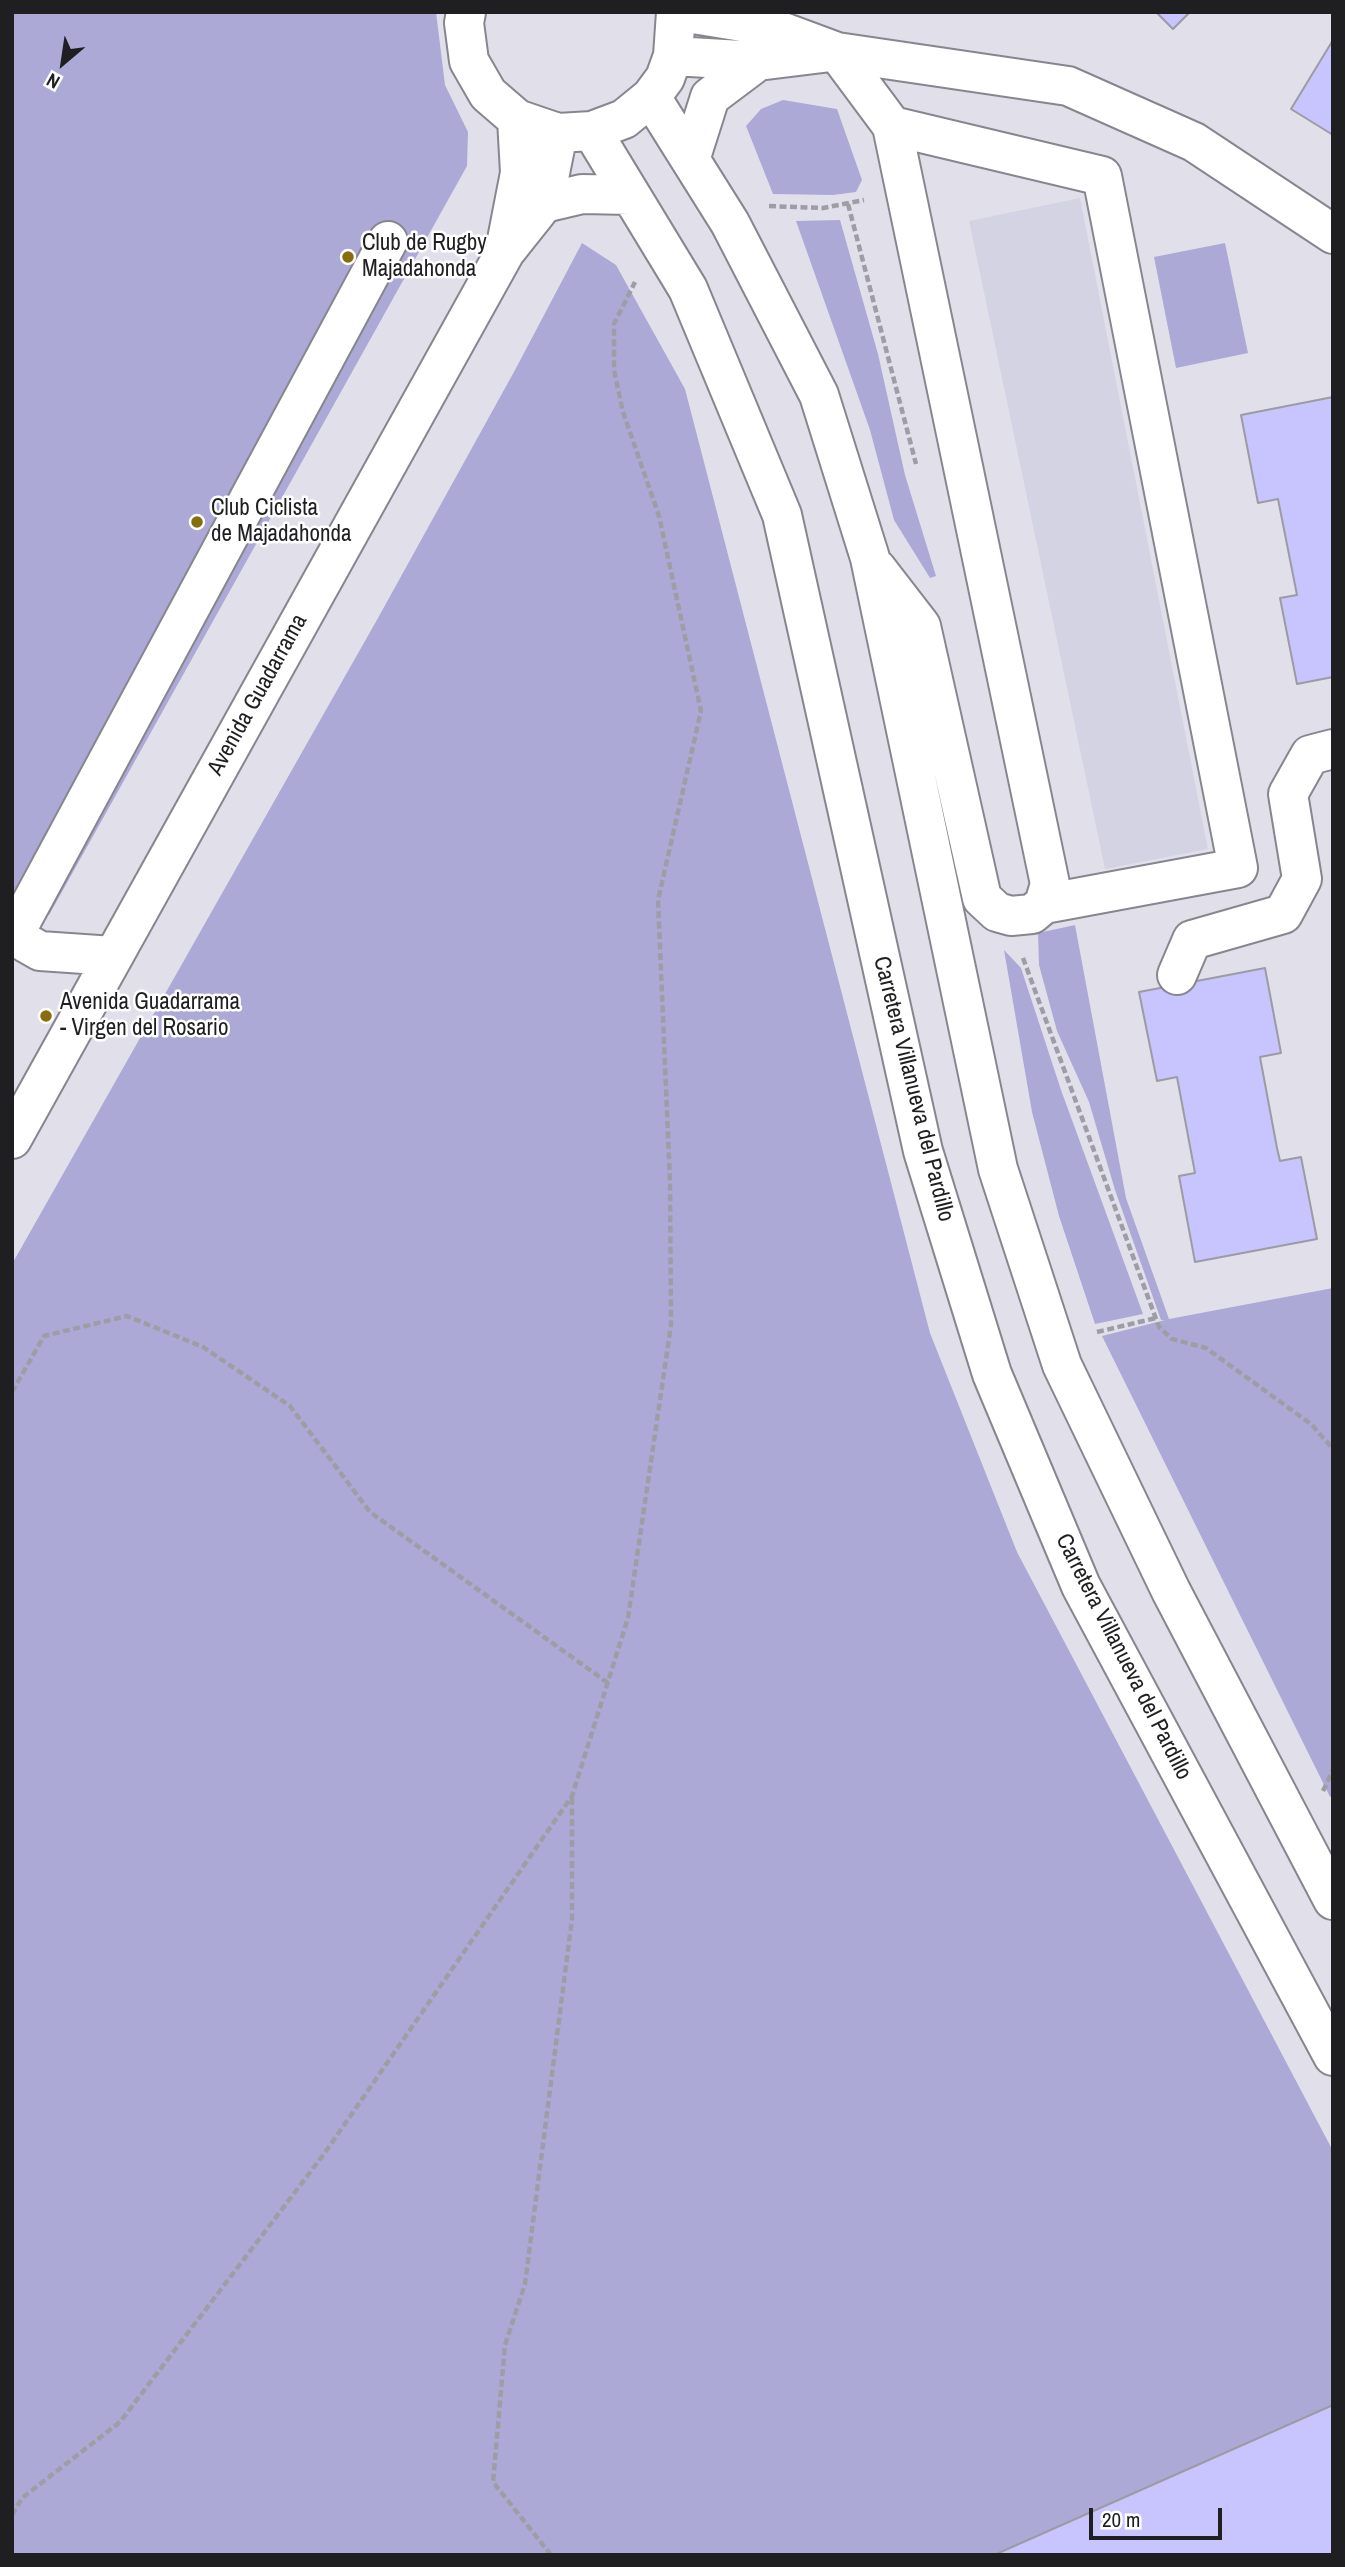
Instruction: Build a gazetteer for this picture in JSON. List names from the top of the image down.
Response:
{
  "streets": {
    "street": ["Avenida Guadarrama", "Carretera Villanueva del Pardillo"]
  },
  "crossings": [
    ["Avenida Guadarrama", "Carretera Villanueva del Pardillo"]
  ],
  "places": ["Club de Rugby Majadahonda", "Club Ciclista de Majadahonda", "Avenida Guadarrama - Virgen del Rosario"],
  "scale_bar": "20 m",
  "north": "bottom left"
}
